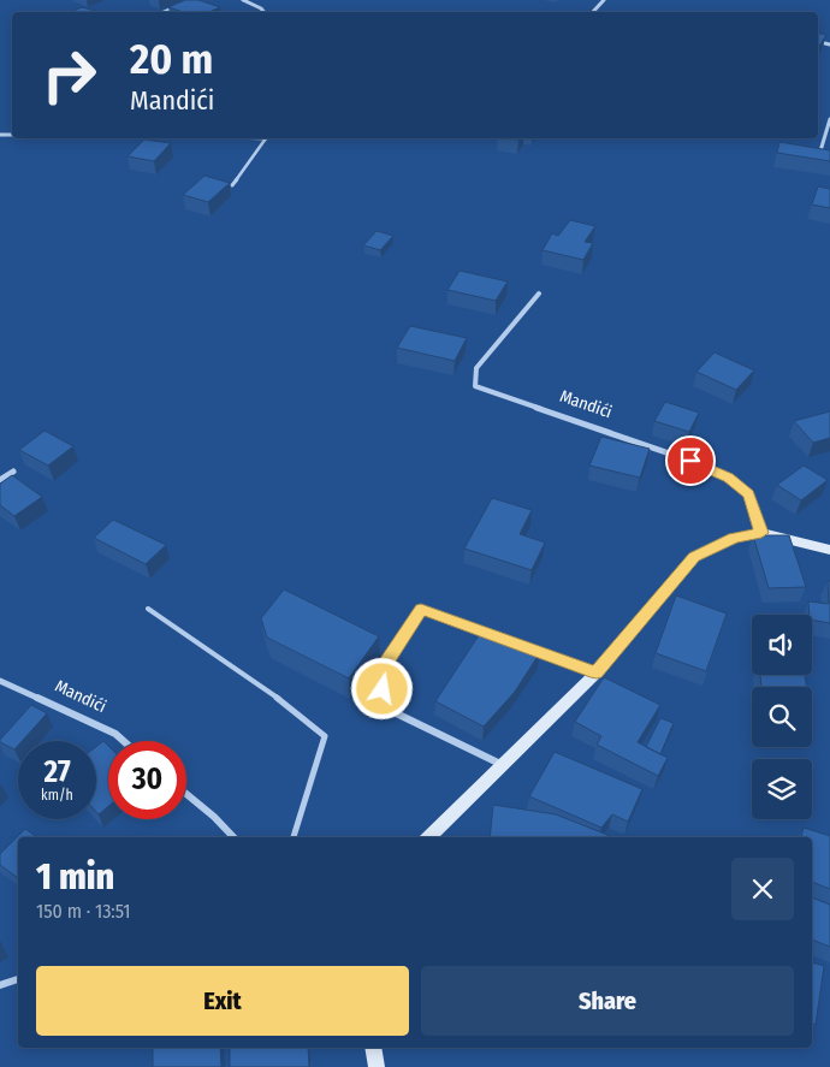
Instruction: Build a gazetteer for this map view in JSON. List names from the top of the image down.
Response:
{
  "streets": {
    "street": ["Mandići"]
  },
  "page": {
    "turn": ["20 m", "Mandići"],
    "speed": "27 km/h",
    "limit": "30",
    "heading": ["1 min", "150 m · 13:51"],
    "buttons": ["Exit", "Share"]
  }
}
